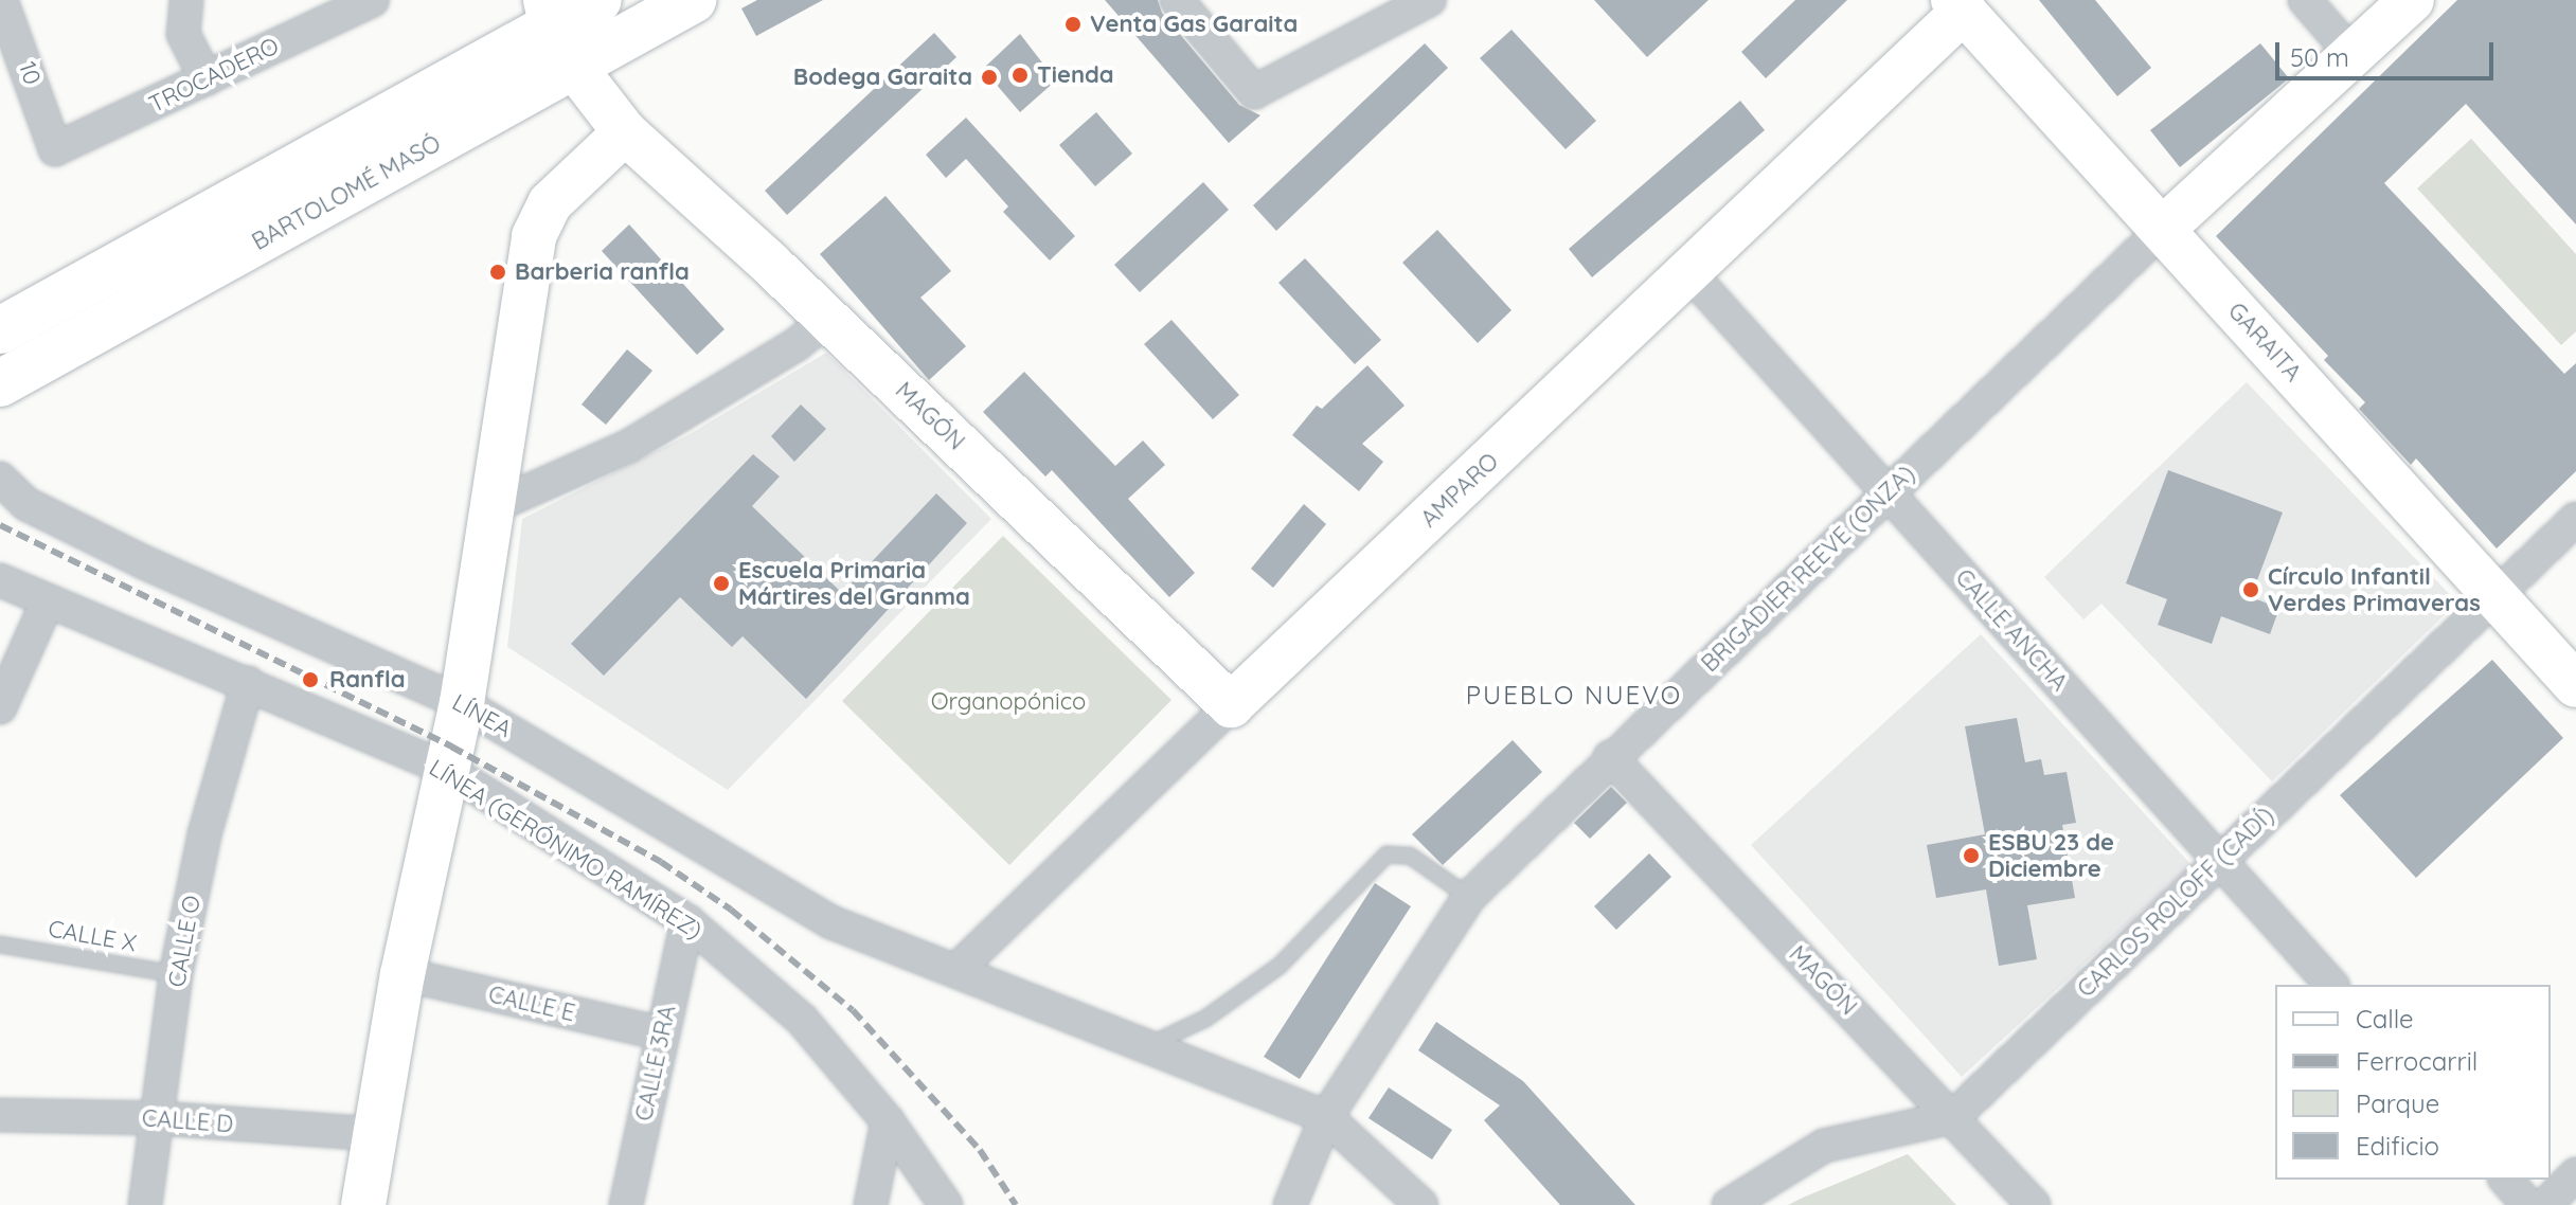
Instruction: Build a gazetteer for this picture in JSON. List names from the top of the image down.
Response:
{
  "streets": {
    "main road": ["BARTOLOMÉ MASÓ"],
    "street": [
      "10",
      "TROCADERO",
      "GARAITA",
      "MAGÓN",
      "AMPARO",
      "BRIGADIER REEVE (ONZA)",
      "CALLE ANCHA",
      "LÍNEA",
      "LÍNEA (GERÓNIMO RAMÍREZ)",
      "CARLOS ROLOFF (CADÍ)",
      "CALLE O",
      "CALLE E",
      "CALLE 3RA",
      "CALLE D"
    ],
    "lane": ["CALLE X"]
  },
  "crossings": [
    ["10", "TROCADERO"],
    ["GARAITA", "AMPARO"],
    ["GARAITA", "BRIGADIER REEVE (ONZA)"],
    ["GARAITA", "CARLOS ROLOFF (CADÍ)"],
    ["MAGÓN", "AMPARO"],
    ["MAGÓN", "BRIGADIER REEVE (ONZA)"],
    ["MAGÓN", "CARLOS ROLOFF (CADÍ)"],
    ["AMPARO", "CALLE ANCHA"],
    ["AMPARO", "LÍNEA"],
    ["BRIGADIER REEVE (ONZA)", "CALLE ANCHA"],
    ["BRIGADIER REEVE (ONZA)", "LÍNEA"],
    ["CALLE ANCHA", "CARLOS ROLOFF (CADÍ)"],
    ["LÍNEA (GERÓNIMO RAMÍREZ)", "CALLE O"],
    ["LÍNEA (GERÓNIMO RAMÍREZ)", "CALLE 3RA"],
    ["CALLE X", "CALLE O"],
    ["CALLE O", "CALLE D"],
    ["CALLE E", "CALLE 3RA"]
  ],
  "districts": ["PUEBLO NUEVO"],
  "parks": ["Organopónico"],
  "places": [
    "Venta Gas Garaita",
    "Tienda",
    "Bodega Garaita",
    "Barberia ranfla",
    "Escuela Primaria Mártires del Granma",
    "Círculo Infantil Verdes Primaveras",
    "Ranfla",
    "ESBU 23 de Diciembre"
  ],
  "legend": [
    "Calle",
    "Ferrocarril",
    "Parque",
    "Edificio"
  ],
  "scale_bar": "50 m"
}
